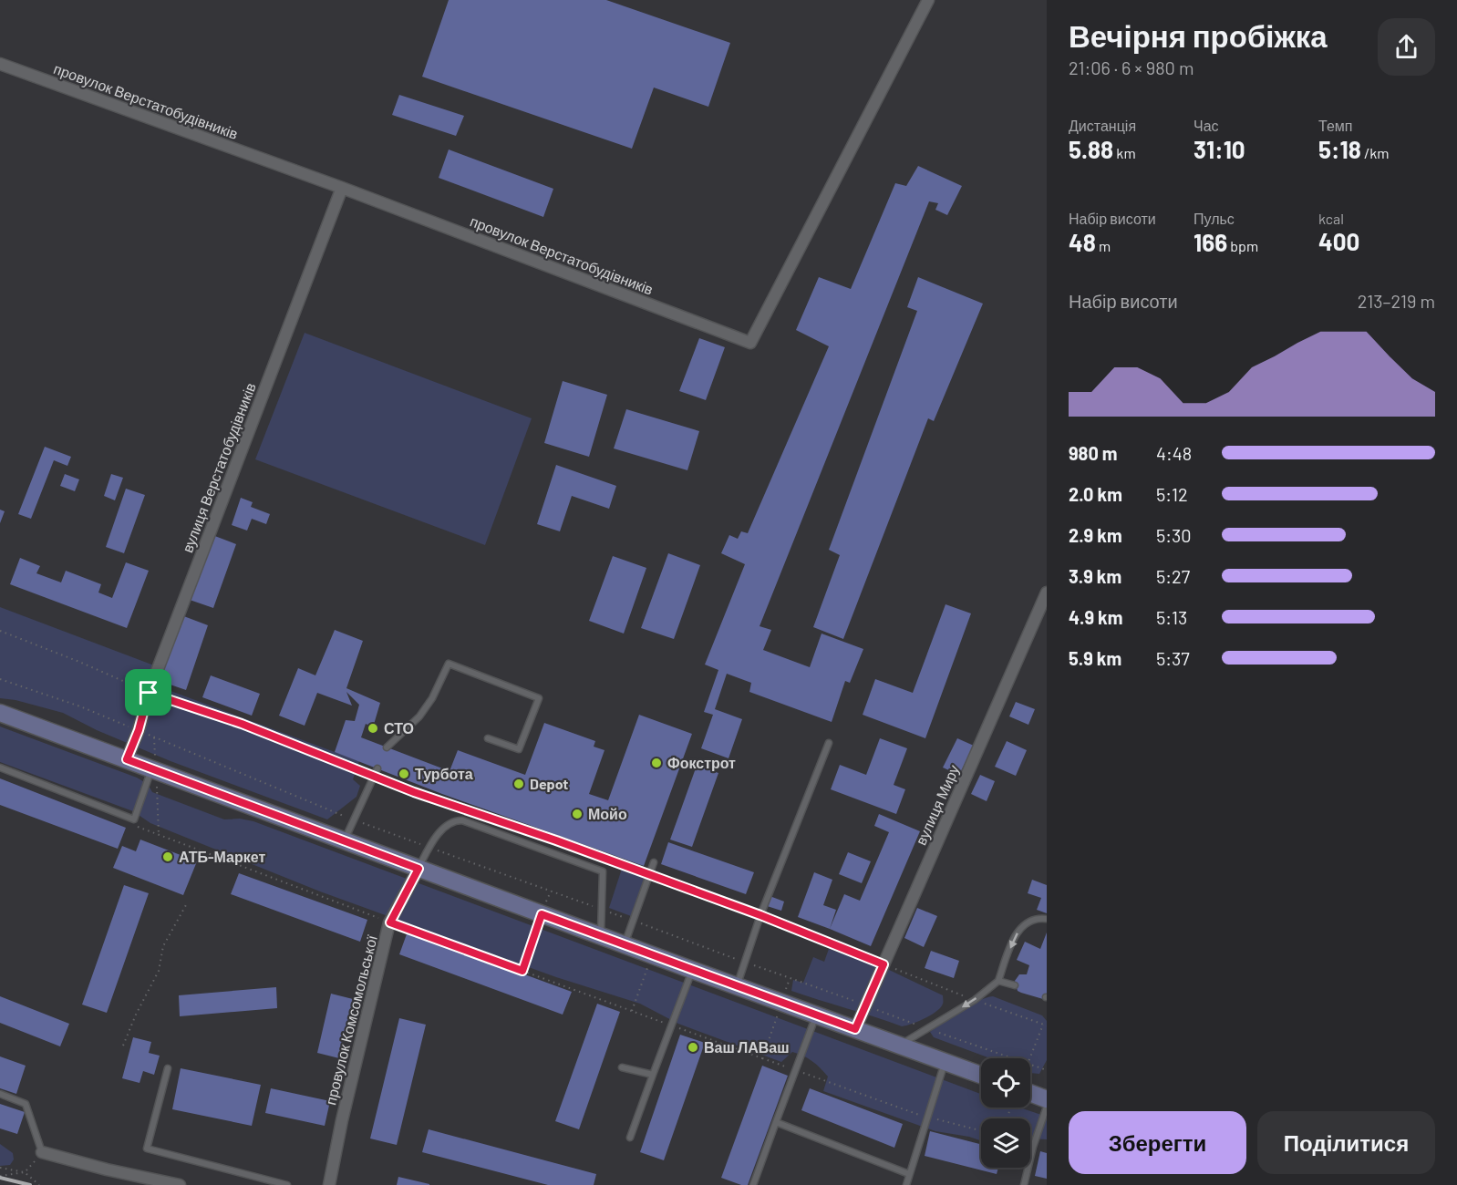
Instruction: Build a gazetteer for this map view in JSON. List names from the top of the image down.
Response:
{
  "streets": {
    "street": [
      "провулок Верстатобудівників",
      "вулиця Верстатобудівників",
      "вулиця Миру",
      "провулок Комсомольської"
    ]
  },
  "crossings": [
    ["провулок Верстатобудівників", "вулиця Верстатобудівників"]
  ],
  "places": [
    "СТО",
    "Фокстрот",
    "Турбота",
    "Depot",
    "Мойо",
    "АТБ-Маркет",
    "Ваш ЛАВаш"
  ],
  "page": {
    "heading": ["Вечірня пробіжка", "21:06 · 6 × 980 m"],
    "stats": [
      ["Дистанція", "5.88 km"],
      ["Час", "31:10"],
      ["Темп", "5:18 /km"],
      ["Набір висоти", "48 m"],
      ["Пульс", "166 bpm"],
      ["kcal", "400"]
    ],
    "chart": ["Набір висоти", "213–219 m"],
    "list": [
      {
        "name": "980 m",
        "note": "4:48"
      },
      {
        "name": "2.0 km",
        "note": "5:12"
      },
      {
        "name": "2.9 km",
        "note": "5:30"
      },
      {
        "name": "3.9 km",
        "note": "5:27"
      },
      {
        "name": "4.9 km",
        "note": "5:13"
      },
      {
        "name": "5.9 km",
        "note": "5:37"
      }
    ],
    "buttons": ["Зберегти", "Поділитися"]
  }
}
